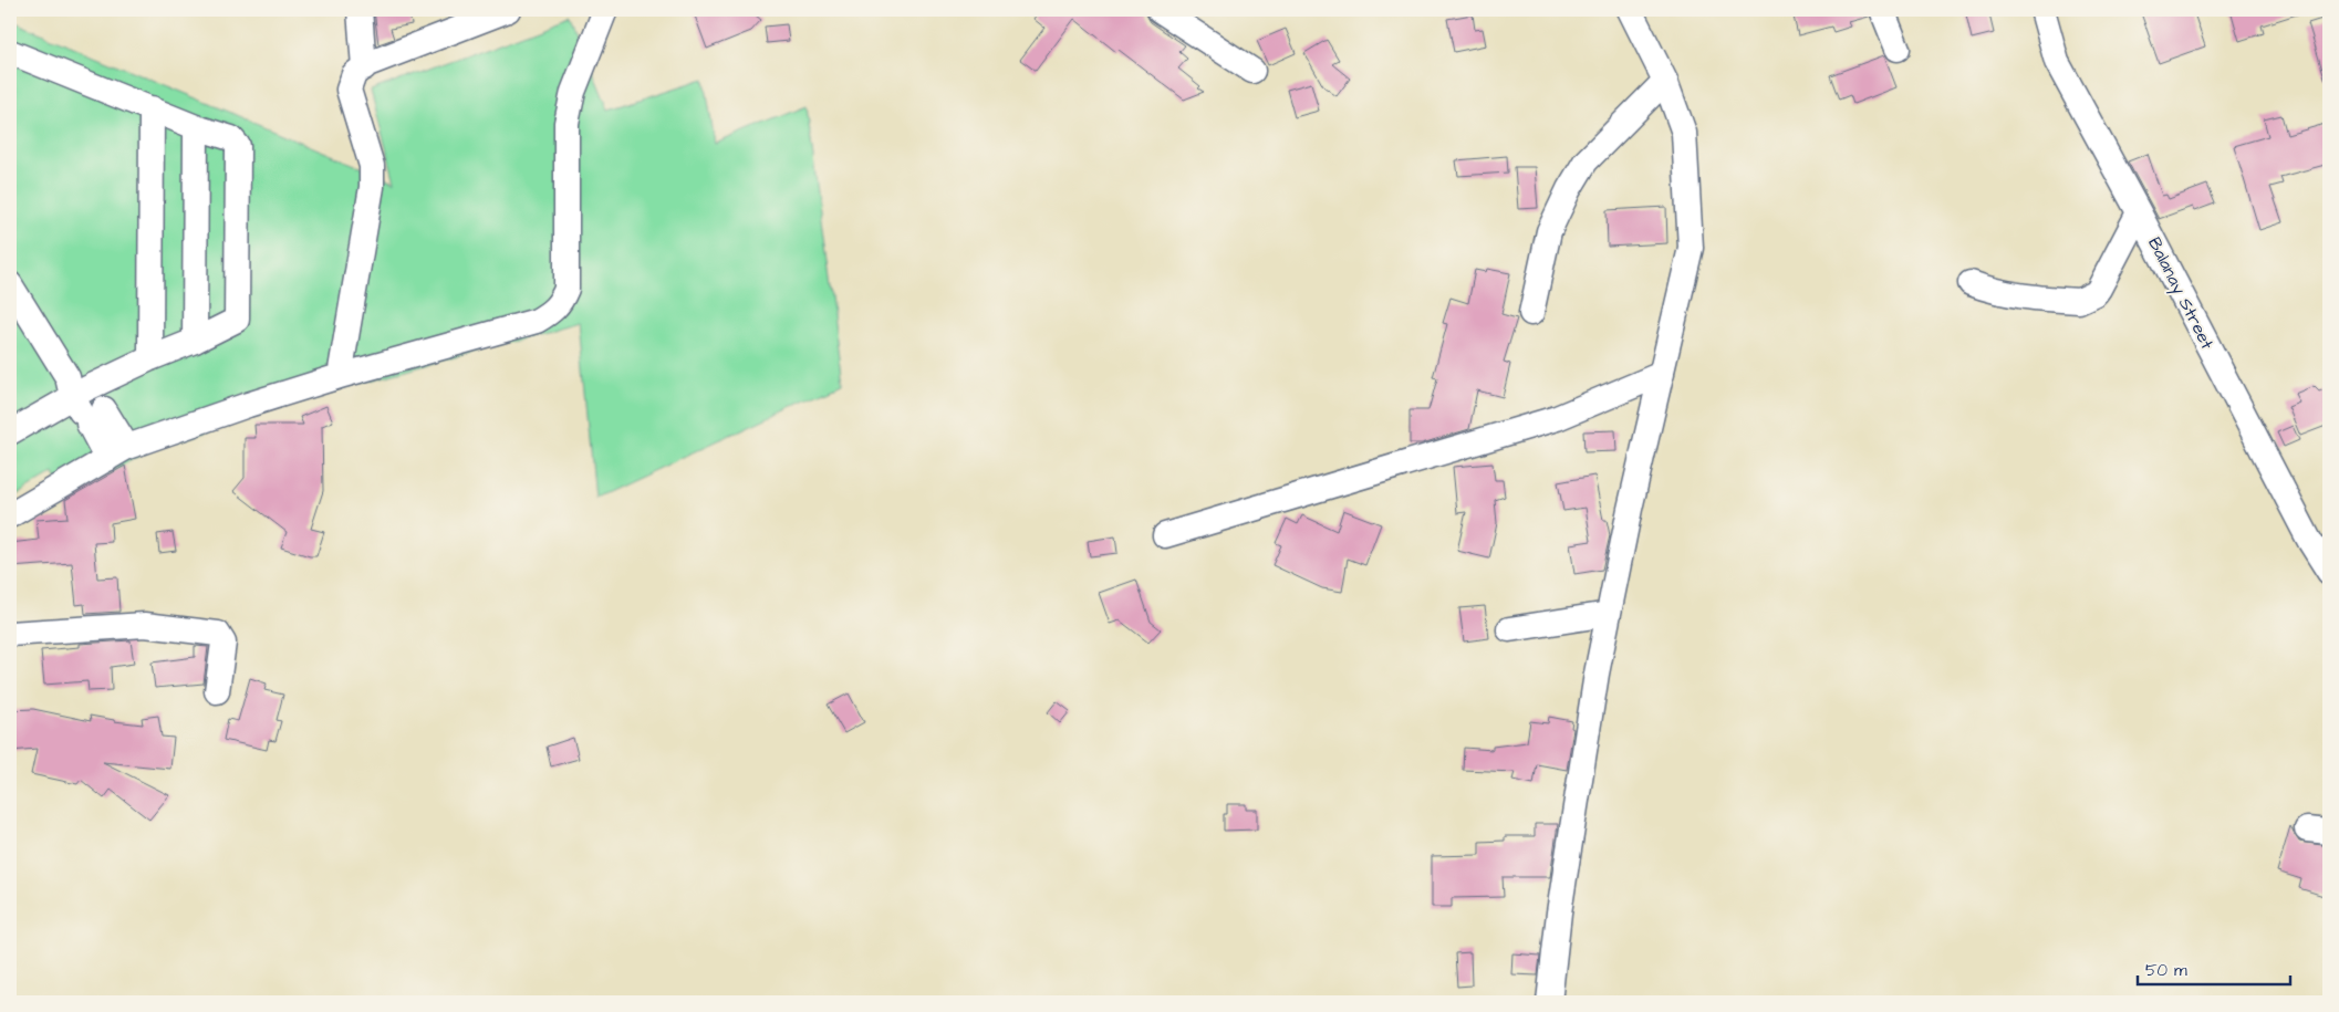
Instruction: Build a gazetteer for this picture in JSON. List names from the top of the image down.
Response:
{
  "streets": {
    "street": ["Balanay Street"]
  },
  "scale_bar": "50 m"
}
